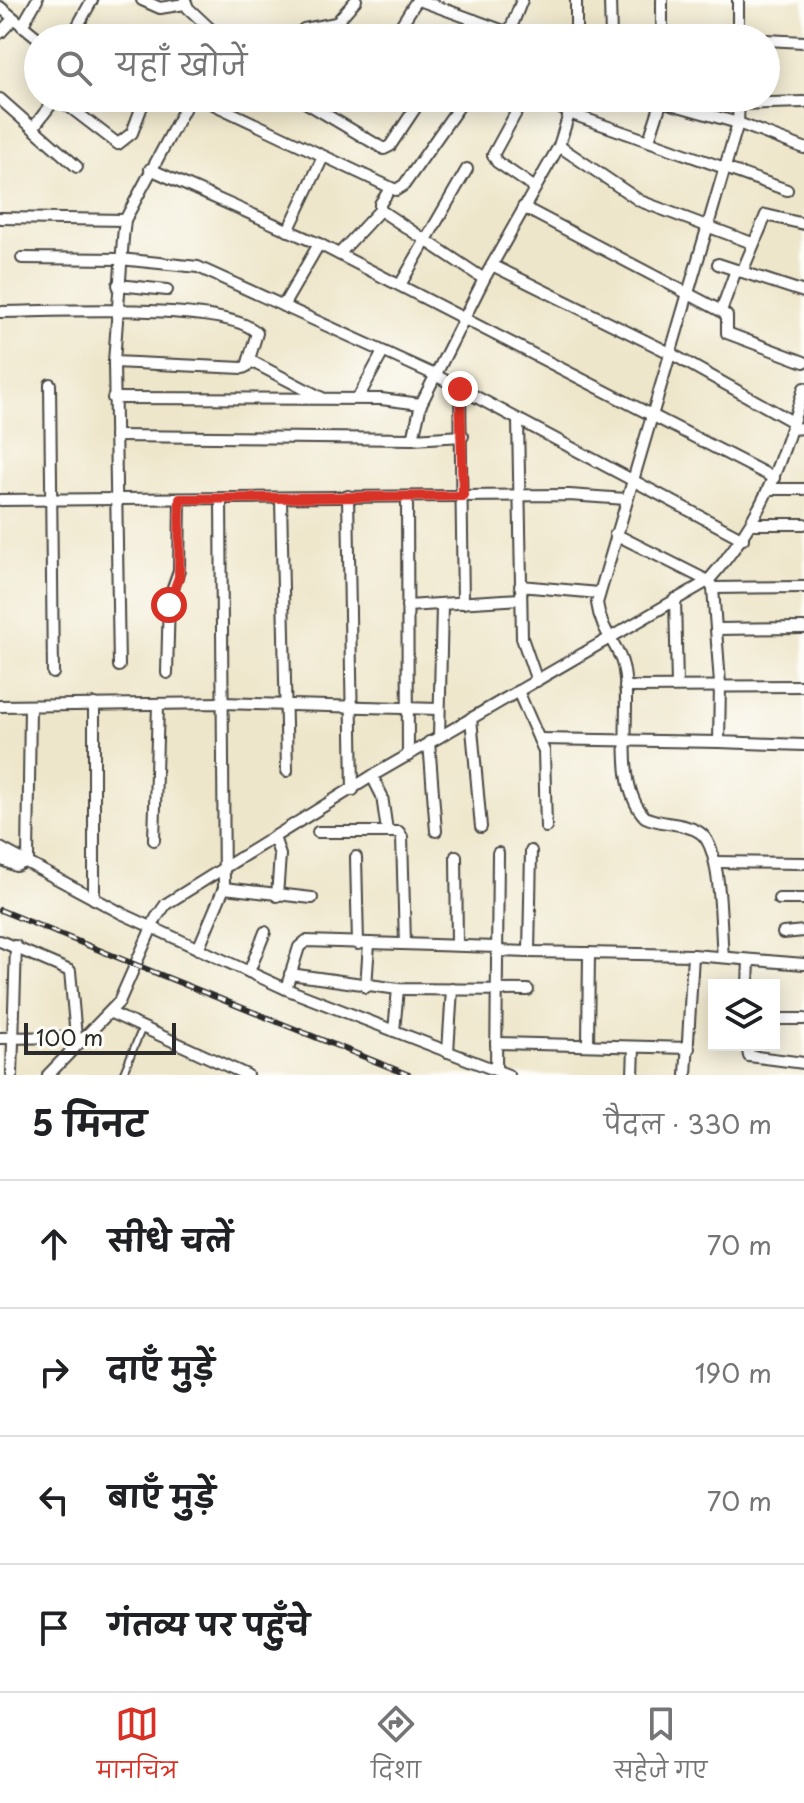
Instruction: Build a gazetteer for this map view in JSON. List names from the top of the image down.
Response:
{
  "scale_bar": "100 m",
  "page": {
    "search": "यहाँ खोजें",
    "scale": "100 m",
    "heading": ["5 मिनट", "पैदल · 330 m"],
    "list": [
      ["सीधे चलें", "70 m"],
      ["दाएँ मुड़ें", "190 m"],
      ["बाएँ मुड़ें", "70 m"],
      "गंतव्य पर पहुँचे"
    ],
    "nav": ["मानचित्र", "दिशा", "सहेजे गए"]
  }
}
